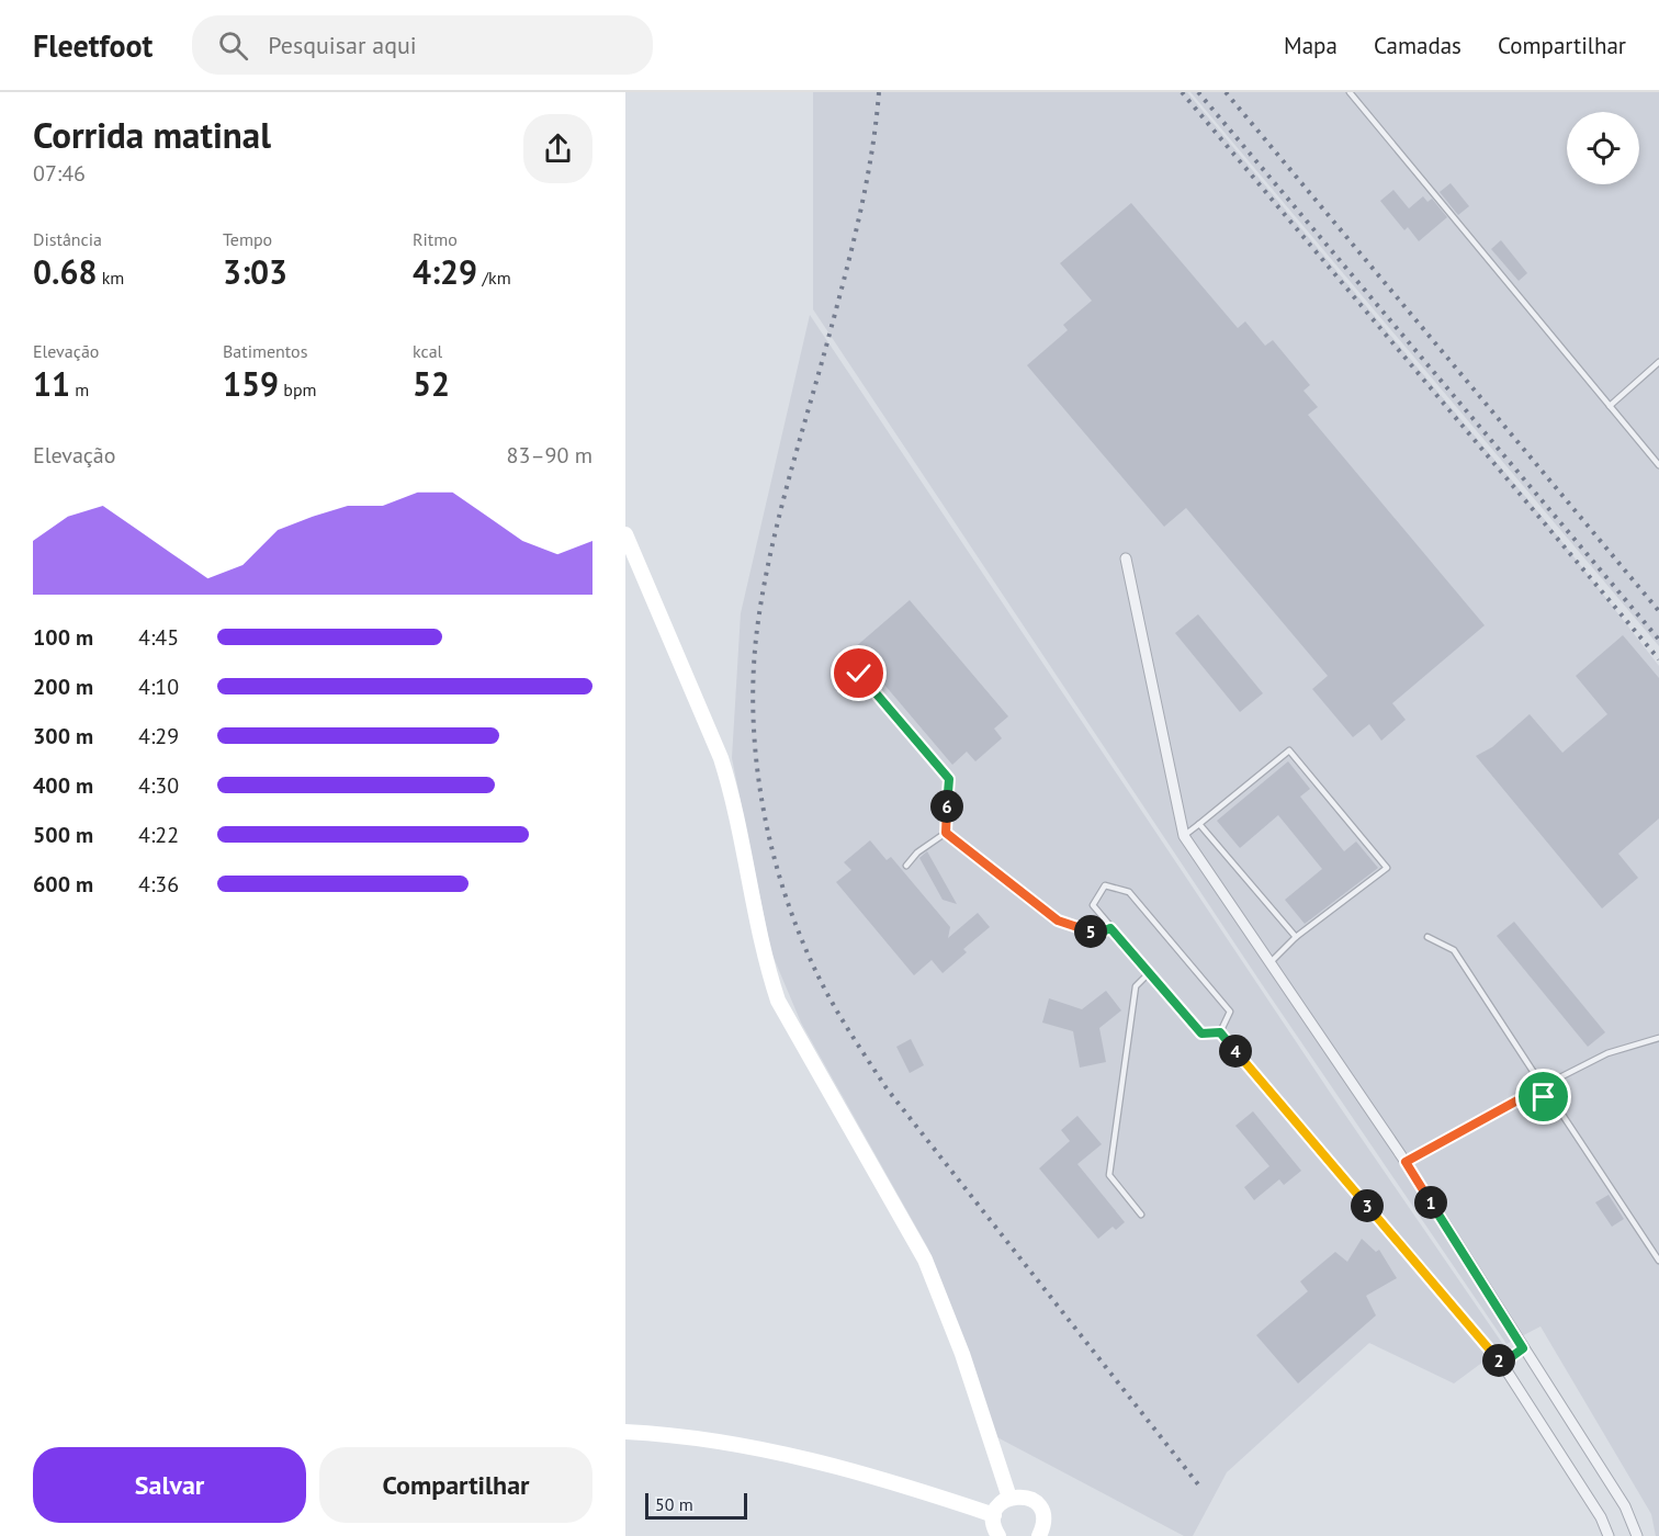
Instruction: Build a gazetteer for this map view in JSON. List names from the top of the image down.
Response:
{
  "scale_bar": "50 m",
  "page": {
    "header": "Fleetfoot",
    "search": "Pesquisar aqui",
    "nav": ["Mapa", "Camadas", "Compartilhar"],
    "heading": ["Corrida matinal", "07:46"],
    "stats": [
      ["Distância", "0.68 km"],
      ["Tempo", "3:03"],
      ["Ritmo", "4:29 /km"],
      ["Elevação", "11 m"],
      ["Batimentos", "159 bpm"],
      ["kcal", "52"]
    ],
    "chart": ["Elevação", "83–90 m"],
    "list": [
      {
        "name": "100 m",
        "note": "4:45"
      },
      {
        "name": "200 m",
        "note": "4:10"
      },
      {
        "name": "300 m",
        "note": "4:29"
      },
      {
        "name": "400 m",
        "note": "4:30"
      },
      {
        "name": "500 m",
        "note": "4:22"
      },
      {
        "name": "600 m",
        "note": "4:36"
      }
    ],
    "pins": [
      "6",
      "5",
      "4",
      "1",
      "3",
      "2"
    ],
    "buttons": ["Salvar", "Compartilhar"],
    "scale": "50 m"
  }
}
